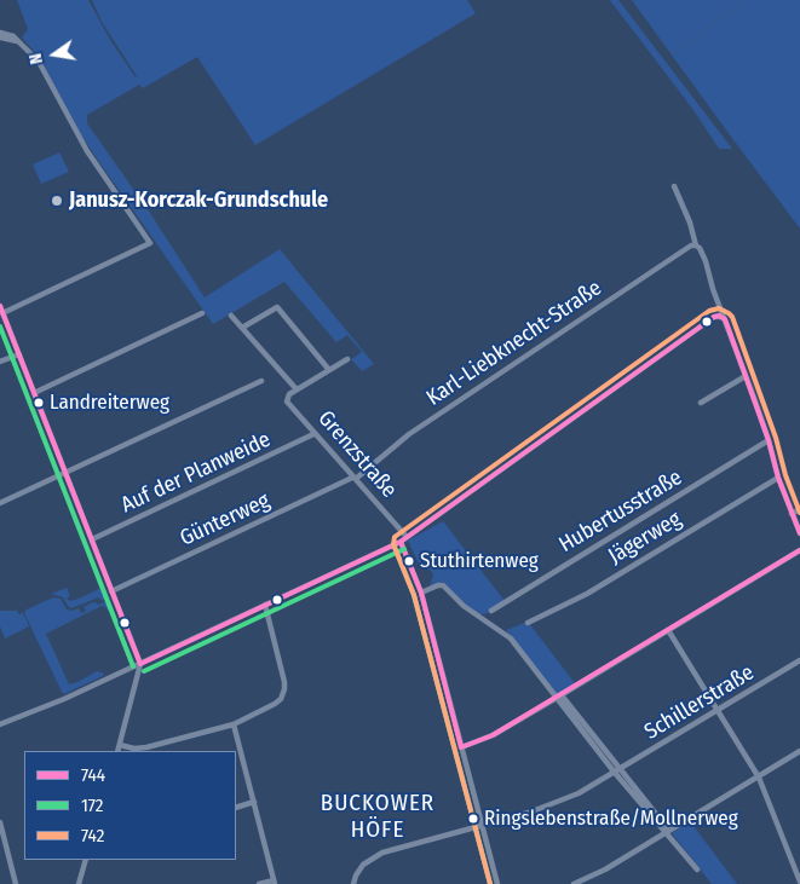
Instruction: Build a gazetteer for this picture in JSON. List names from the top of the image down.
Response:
{
  "streets": {
    "street": [
      "Karl-Liebknecht-Straße",
      "Grenzstraße",
      "Auf der Planweide",
      "Hubertusstraße",
      "Günterweg",
      "Jägerweg",
      "Schillerstraße"
    ]
  },
  "crossings": [
    ["Karl-Liebknecht-Straße", "Grenzstraße"],
    ["Karl-Liebknecht-Straße", "Günterweg"],
    ["Grenzstraße", "Günterweg"],
    ["Grenzstraße", "Schillerstraße"]
  ],
  "districts": ["BUCKOWER HÖFE"],
  "places": [
    "Janusz-Korczak-Grundschule",
    "Landreiterweg",
    "Stuthirtenweg",
    "Ringslebenstraße/Mollnerweg"
  ],
  "lines": ["transit line 744", "transit line 742", "transit line 172"],
  "legend": ["744", "172", "742"],
  "north": "left"
}
